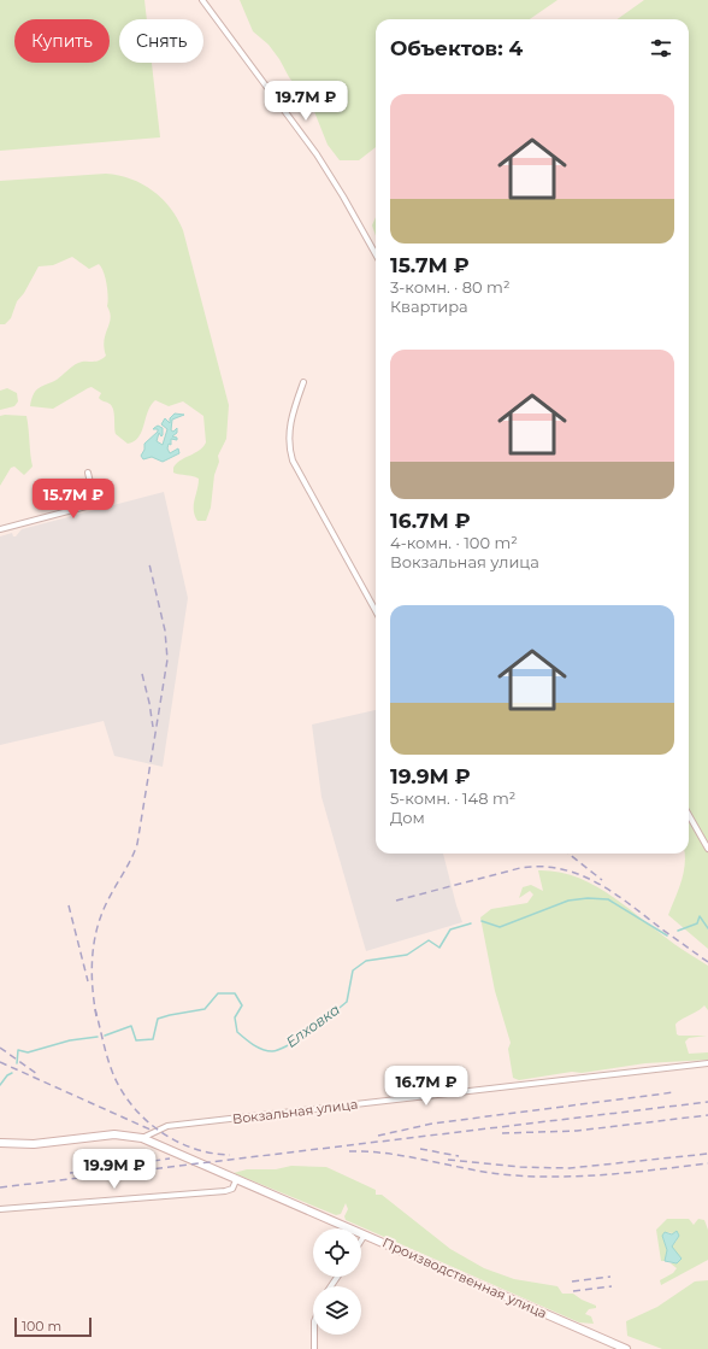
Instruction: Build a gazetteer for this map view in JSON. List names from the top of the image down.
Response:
{
  "streets": {
    "main road": ["Производственная улица"],
    "street": ["Вокзальная улица"]
  },
  "crossings": [
    ["Вокзальная улица", "Производственная улица"]
  ],
  "water": ["Елховка"],
  "scale_bar": "100 m",
  "page": {
    "chip": ["Купить", "Снять"],
    "heading": "Объектов: 4",
    "list": [
      {
        "name": "15.7M ₽",
        "note": "3-комн. · 80 m² · Квартира"
      },
      {
        "name": "16.7M ₽",
        "note": "4-комн. · 100 m² · Вокзальная улица"
      },
      {
        "name": "19.9M ₽",
        "note": "5-комн. · 148 m² · Дом"
      }
    ],
    "price": [
      "19.7M ₽",
      "15.7M ₽",
      "16.7M ₽",
      "19.9M ₽"
    ],
    "scale": "100 m"
  }
}
